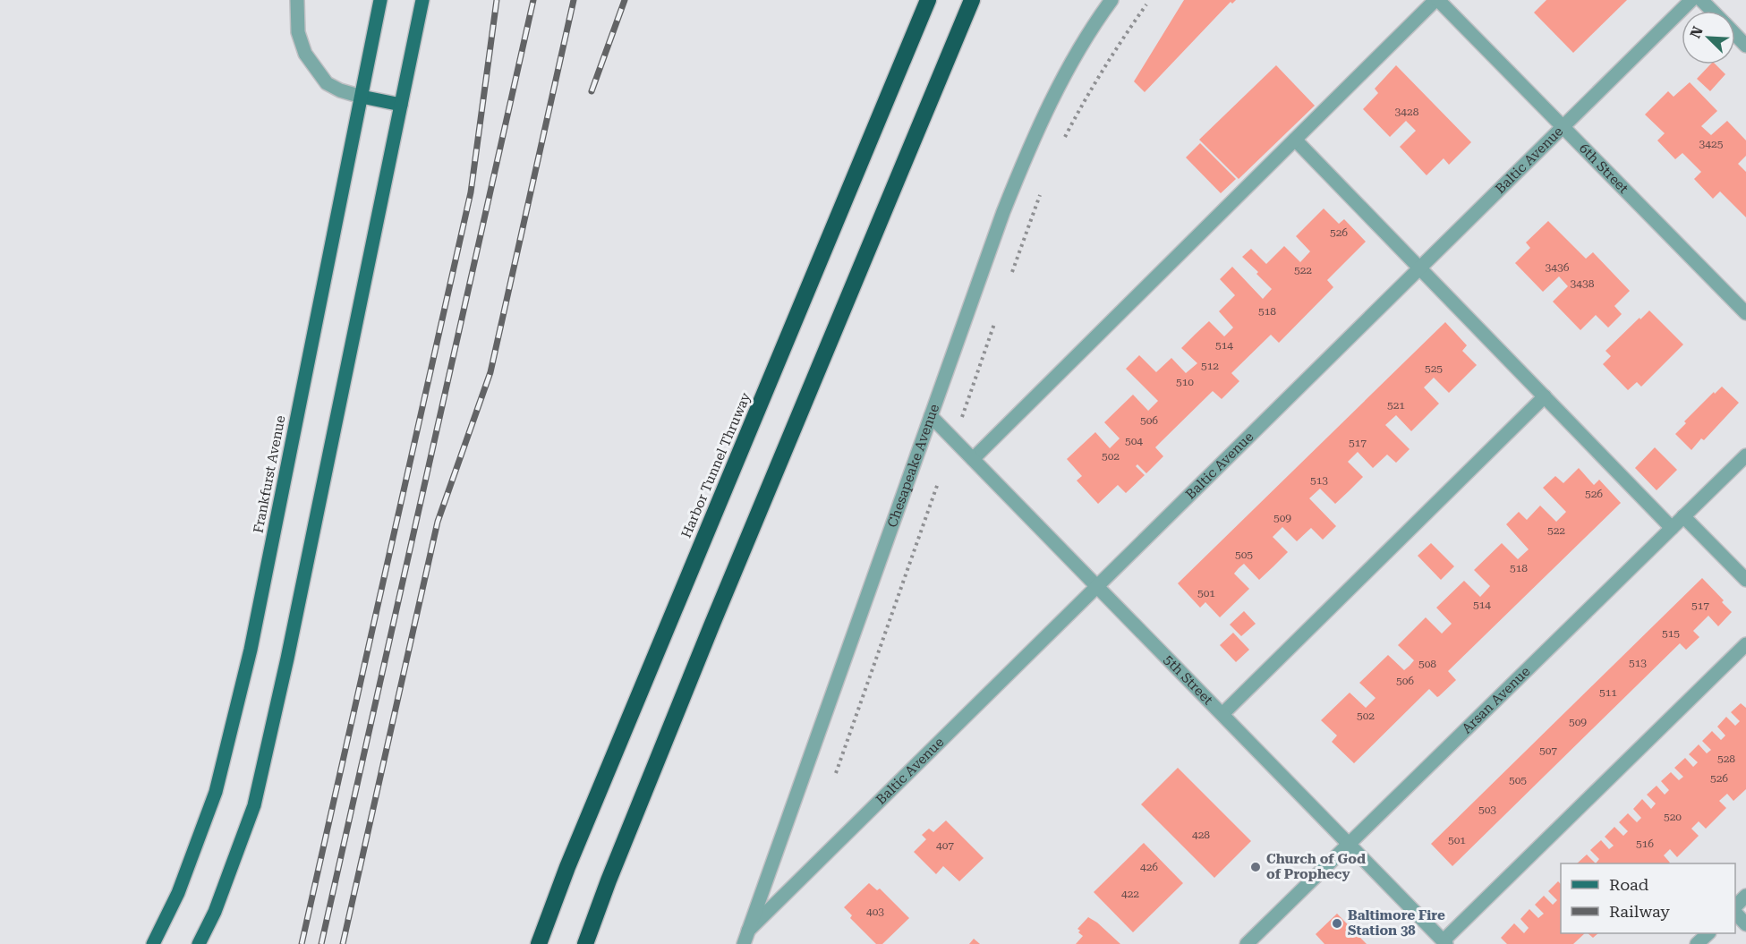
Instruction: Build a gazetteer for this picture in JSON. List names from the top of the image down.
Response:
{
  "streets": {
    "highway": ["Harbor Tunnel Thruway"],
    "main road": ["Frankfurst Avenue"],
    "street": [
      "Baltic Avenue",
      "6th Street",
      "Chesapeake Avenue",
      "5th Street",
      "Arsan Avenue"
    ]
  },
  "crossings": [
    ["Baltic Avenue", "6th Street"],
    ["Baltic Avenue", "Chesapeake Avenue"],
    ["Baltic Avenue", "5th Street"],
    ["Chesapeake Avenue", "5th Street"],
    ["5th Street", "Arsan Avenue"]
  ],
  "places": ["Church of God of Prophecy", "Baltimore Fire Station 38"],
  "house_numbers": [
    "3428",
    "3425",
    "526",
    "3436",
    "522",
    "3438",
    "518",
    "514",
    "512",
    "525",
    "510",
    "521",
    "506",
    "504",
    "517",
    "502",
    "513",
    "526",
    "509",
    "522",
    "505",
    "518",
    "501",
    "514",
    "517",
    "515",
    "513",
    "508",
    "506",
    "511",
    "502",
    "509",
    "507",
    "528",
    "526",
    "505",
    "503",
    "520",
    "428",
    "501",
    "516",
    "407",
    "426",
    "422",
    "403"
  ],
  "legend": ["Road", "Railway"],
  "north": "top left"
}
